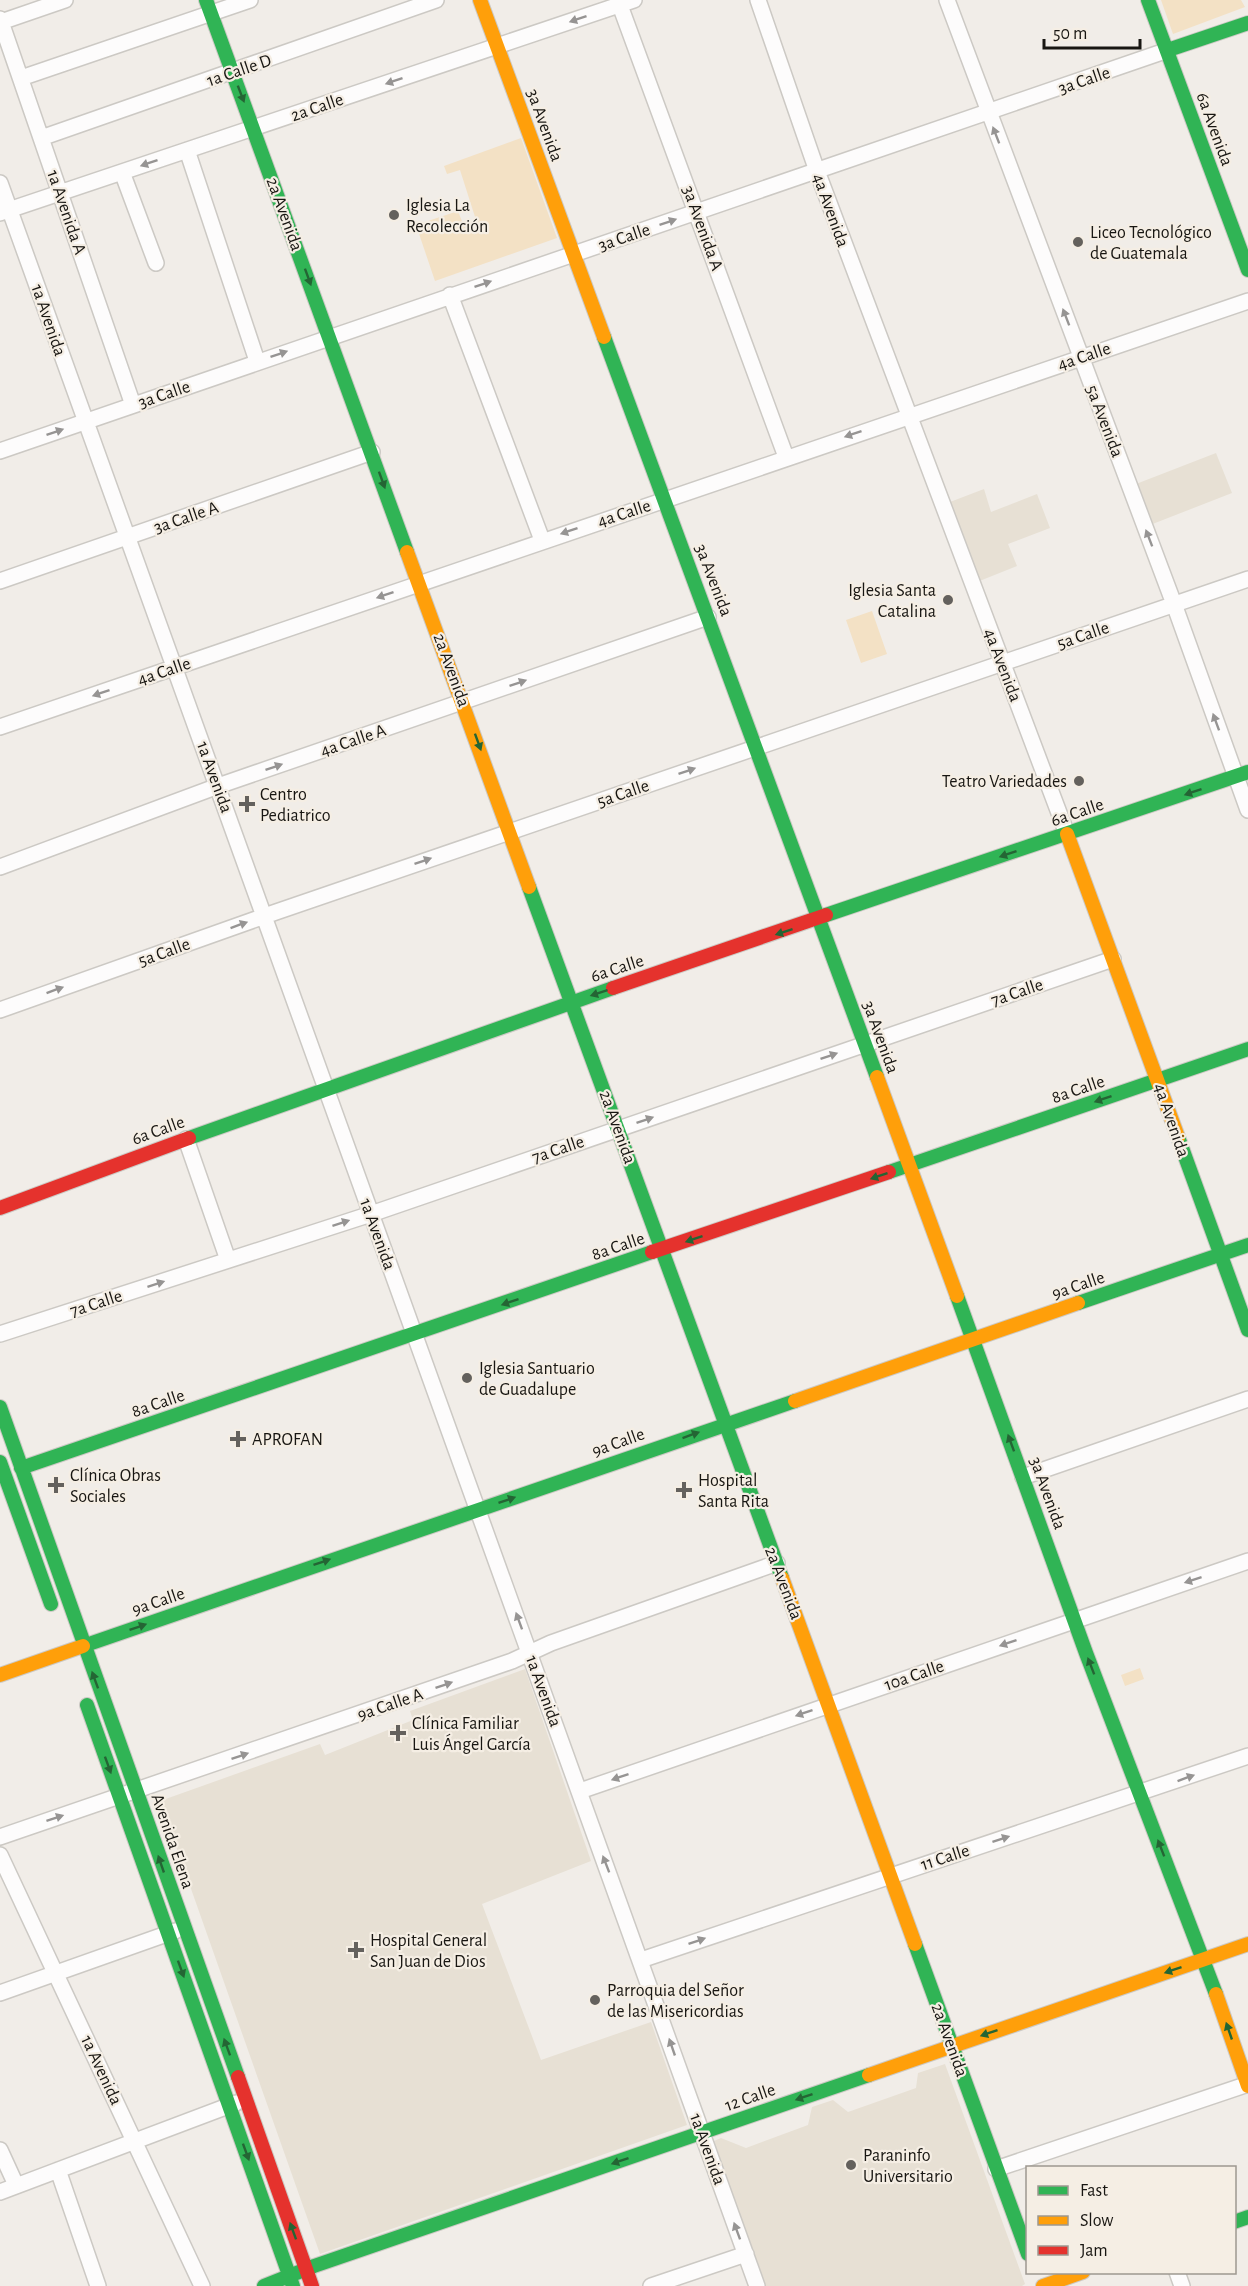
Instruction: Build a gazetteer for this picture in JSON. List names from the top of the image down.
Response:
{
  "streets": {
    "main road": [
      "3a Calle",
      "3a Avenida",
      "6a Avenida",
      "4a Avenida",
      "2a Avenida",
      "6a Calle",
      "8a Calle",
      "9a Calle",
      "Avenida Elena",
      "12 Calle"
    ],
    "street": [
      "1a Calle D",
      "2a Calle",
      "1a Avenida A",
      "3a Avenida A",
      "1a Avenida",
      "4a Calle",
      "5a Avenida",
      "3a Calle A",
      "5a Calle",
      "4a Calle A",
      "7a Calle",
      "10a Calle",
      "9a Calle A",
      "11 Calle"
    ]
  },
  "crossings": [
    ["1a Calle D", "1a Avenida A"],
    ["1a Calle D", "2a Avenida"],
    ["3a Calle", "3a Avenida"],
    ["3a Calle", "6a Avenida"],
    ["3a Calle", "4a Avenida"],
    ["3a Calle", "1a Avenida A"],
    ["3a Calle", "2a Avenida"],
    ["3a Calle", "3a Avenida A"],
    ["3a Calle", "1a Avenida"],
    ["3a Calle", "5a Avenida"],
    ["2a Calle", "3a Avenida"],
    ["2a Calle", "1a Avenida A"],
    ["2a Calle", "2a Avenida"],
    ["2a Calle", "3a Avenida A"],
    ["2a Calle", "1a Avenida"],
    ["3a Avenida", "4a Calle"],
    ["3a Avenida", "5a Calle"],
    ["3a Avenida", "4a Calle A"],
    ["3a Avenida", "6a Calle"],
    ["3a Avenida", "7a Calle"],
    ["3a Avenida", "8a Calle"],
    ["3a Avenida", "9a Calle"],
    ["3a Avenida", "10a Calle"],
    ["3a Avenida", "11 Calle"],
    ["3a Avenida", "12 Calle"],
    ["4a Avenida", "4a Calle"],
    ["4a Avenida", "5a Calle"],
    ["4a Avenida", "6a Calle"],
    ["4a Avenida", "7a Calle"],
    ["4a Avenida", "8a Calle"],
    ["4a Avenida", "9a Calle"],
    ["2a Avenida", "4a Calle"],
    ["2a Avenida", "3a Calle A"],
    ["2a Avenida", "5a Calle"],
    ["2a Avenida", "4a Calle A"],
    ["2a Avenida", "6a Calle"],
    ["2a Avenida", "7a Calle"],
    ["2a Avenida", "8a Calle"],
    ["2a Avenida", "9a Calle"],
    ["2a Avenida", "10a Calle"],
    ["2a Avenida", "9a Calle A"],
    ["2a Avenida", "11 Calle"],
    ["2a Avenida", "12 Calle"],
    ["3a Avenida A", "4a Calle"],
    ["1a Avenida", "4a Calle"],
    ["1a Avenida", "3a Calle A"],
    ["1a Avenida", "5a Calle"],
    ["1a Avenida", "4a Calle A"],
    ["1a Avenida", "6a Calle"],
    ["1a Avenida", "7a Calle"],
    ["1a Avenida", "8a Calle"],
    ["1a Avenida", "9a Calle"],
    ["1a Avenida", "10a Calle"],
    ["1a Avenida", "9a Calle A"],
    ["1a Avenida", "11 Calle"],
    ["1a Avenida", "12 Calle"],
    ["4a Calle", "5a Avenida"],
    ["5a Avenida", "5a Calle"],
    ["5a Avenida", "6a Calle"],
    ["8a Calle", "Avenida Elena"],
    ["9a Calle", "Avenida Elena"],
    ["9a Calle A", "Avenida Elena"],
    ["Avenida Elena", "12 Calle"]
  ],
  "one_way": [
    "2a Calle",
    "4a Calle",
    "5a Avenida",
    "5a Calle",
    "4a Calle A",
    "6a Calle",
    "7a Calle",
    "8a Calle",
    "9a Calle",
    "10a Calle",
    "9a Calle A",
    "11 Calle",
    "12 Calle"
  ],
  "places": {
    "other": [
      "Iglesia La Recolección",
      "Liceo Tecnológico de Guatemala",
      "Iglesia Santa Catalina",
      "Teatro Variedades",
      "Iglesia Santuario de Guadalupe",
      "Parroquia del Señor de las Misericordias",
      "Paraninfo Universitario"
    ],
    "health": [
      "Centro Pediatrico",
      "APROFAN",
      "Clínica Obras Sociales",
      "Hospital Santa Rita",
      "Clínica Familiar Luis Ángel García",
      "Hospital General San Juan de Dios"
    ]
  },
  "legend": ["Fast", "Slow", "Jam"],
  "scale_bar": "50 m"
}
